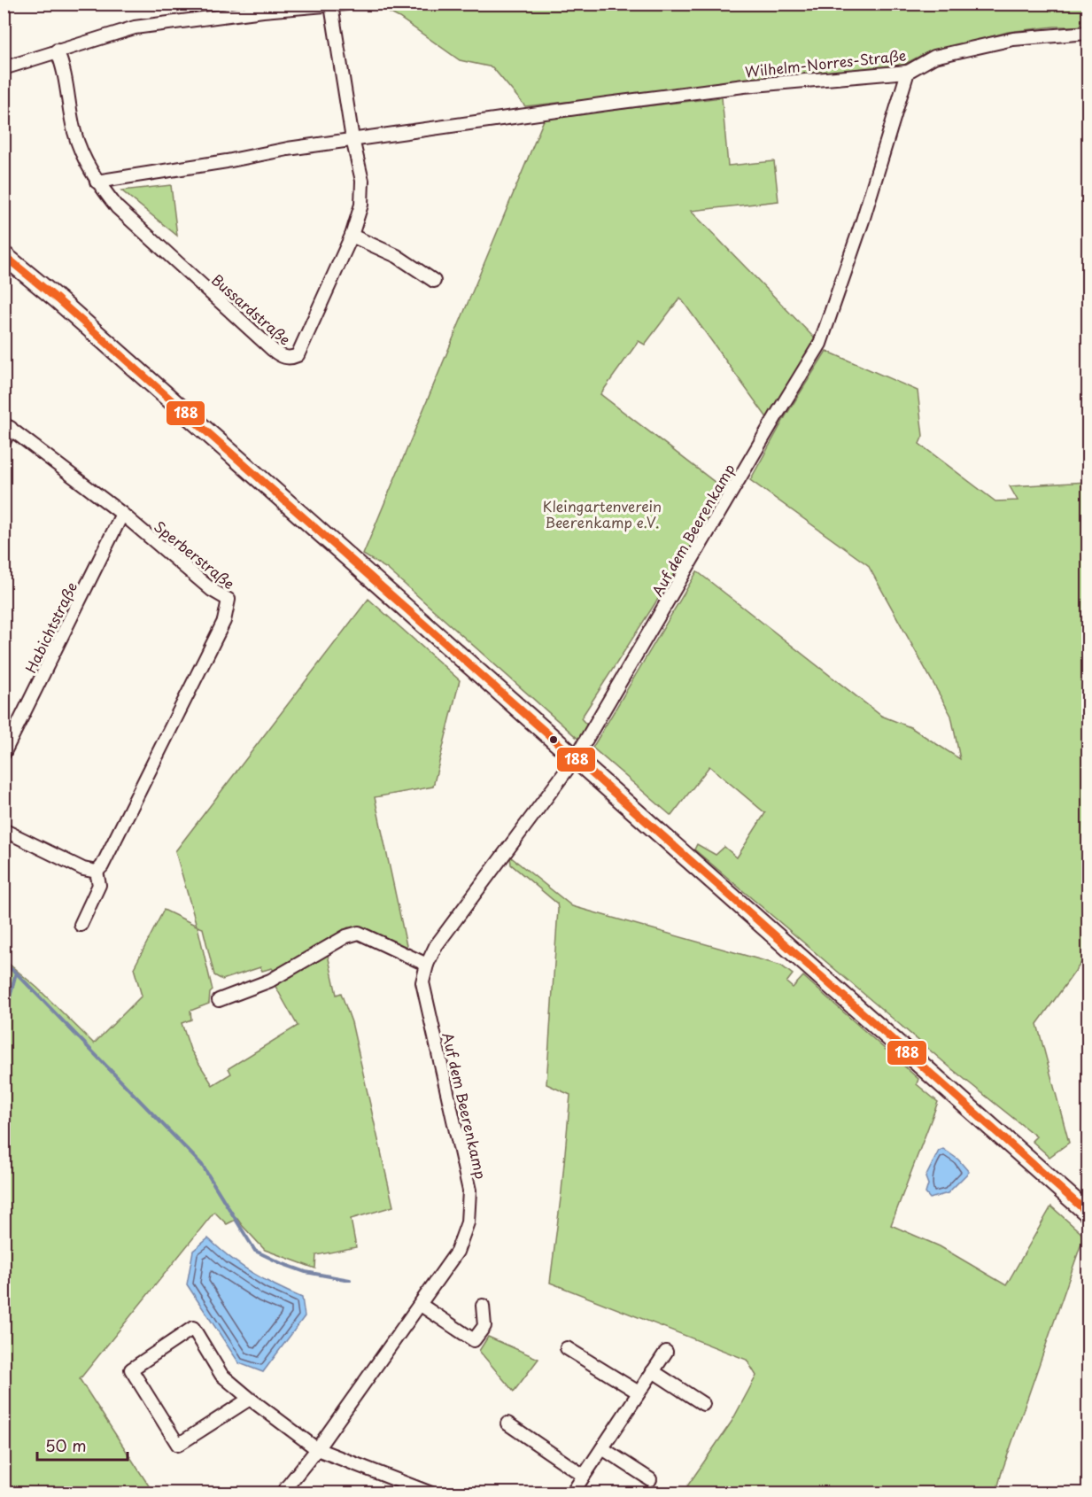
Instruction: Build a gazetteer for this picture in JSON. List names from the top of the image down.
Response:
{
  "streets": {
    "street": [
      "Wilhelm-Norres-Straße",
      "Bussardstraße",
      "Auf dem Beerenkamp",
      "Sperberstraße",
      "Habichtstraße"
    ]
  },
  "crossings": [
    ["Wilhelm-Norres-Straße", "Bussardstraße"],
    ["Wilhelm-Norres-Straße", "Auf dem Beerenkamp"],
    ["Sperberstraße", "Habichtstraße"]
  ],
  "parks": ["Kleingartenverein Beerenkamp e.V."],
  "lines": ["transit line 188"],
  "scale_bar": "50 m"
}
